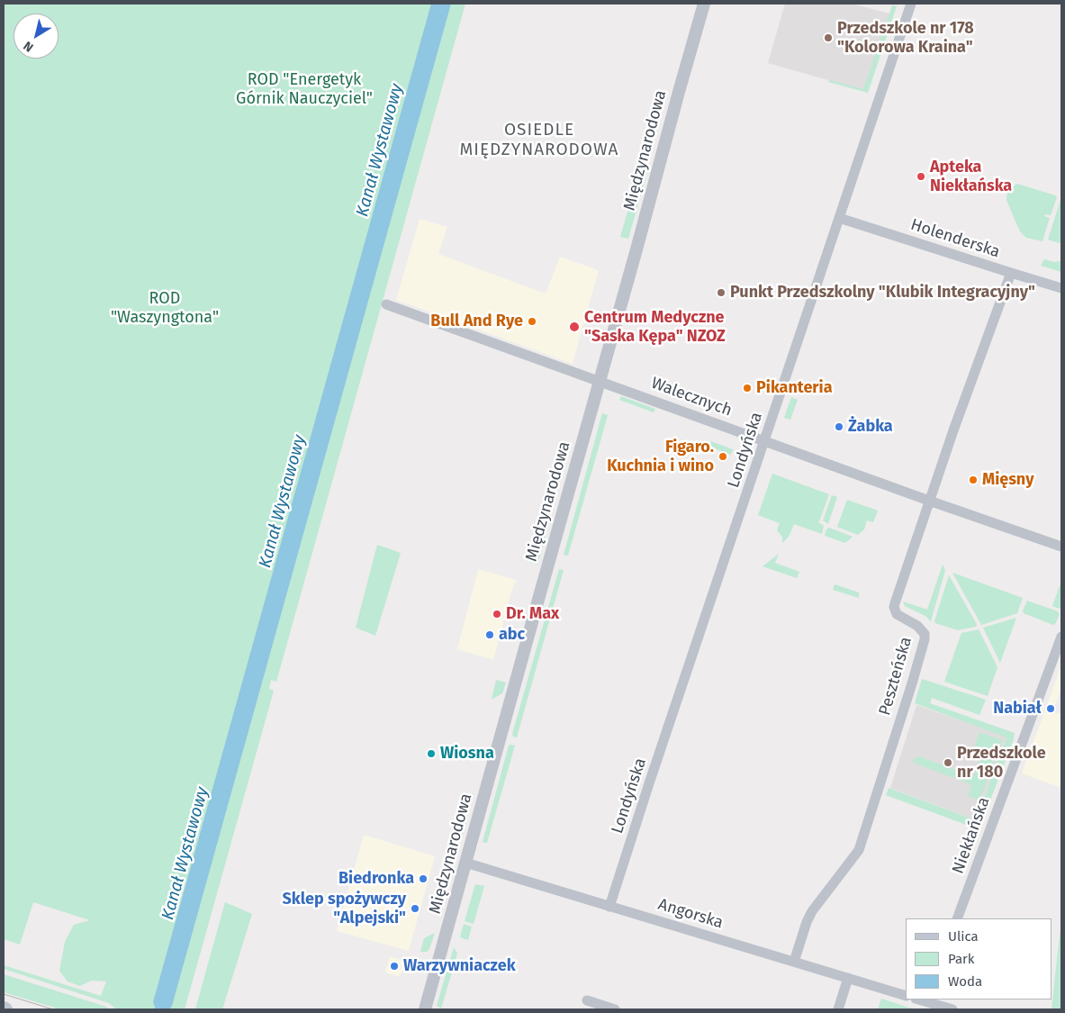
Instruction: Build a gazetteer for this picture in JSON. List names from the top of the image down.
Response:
{
  "streets": {
    "street": [
      "Międzynarodowa",
      "Holenderska",
      "Walecznych",
      "Londyńska",
      "Peszteńska",
      "Niekłańska",
      "Angorska"
    ]
  },
  "crossings": [
    ["Międzynarodowa", "Walecznych"],
    ["Międzynarodowa", "Angorska"],
    ["Holenderska", "Londyńska"],
    ["Holenderska", "Peszteńska"],
    ["Walecznych", "Londyńska"],
    ["Walecznych", "Peszteńska"],
    ["Londyńska", "Angorska"],
    ["Peszteńska", "Angorska"]
  ],
  "districts": ["OSIEDLE MIĘDZYNARODOWA"],
  "water": ["Kanał Wystawowy"],
  "parks": ["ROD \"Energetyk Górnik Nauczyciel\"", "ROD \"Waszyngtona\""],
  "places": [
    "Przedszkole nr 178 \"Kolorowa Kraina\"",
    "Apteka Niekłańska",
    "Punkt Przedszkolny \"Klubik Integracyjny\"",
    "Bull And Rye",
    "Centrum Medyczne \"Saska Kępa\" NZOZ",
    "Pikanteria",
    "Żabka",
    "Figaro. Kuchnia i wino",
    "Mięsny",
    "Dr. Max",
    "abc",
    "Nabiał",
    "Wiosna",
    "Przedszkole nr 180",
    "Biedronka",
    "Sklep spożywczy \"Alpejski\"",
    "Warzywniaczek"
  ],
  "legend": ["Ulica", "Park", "Woda"],
  "north": "bottom left"
}
